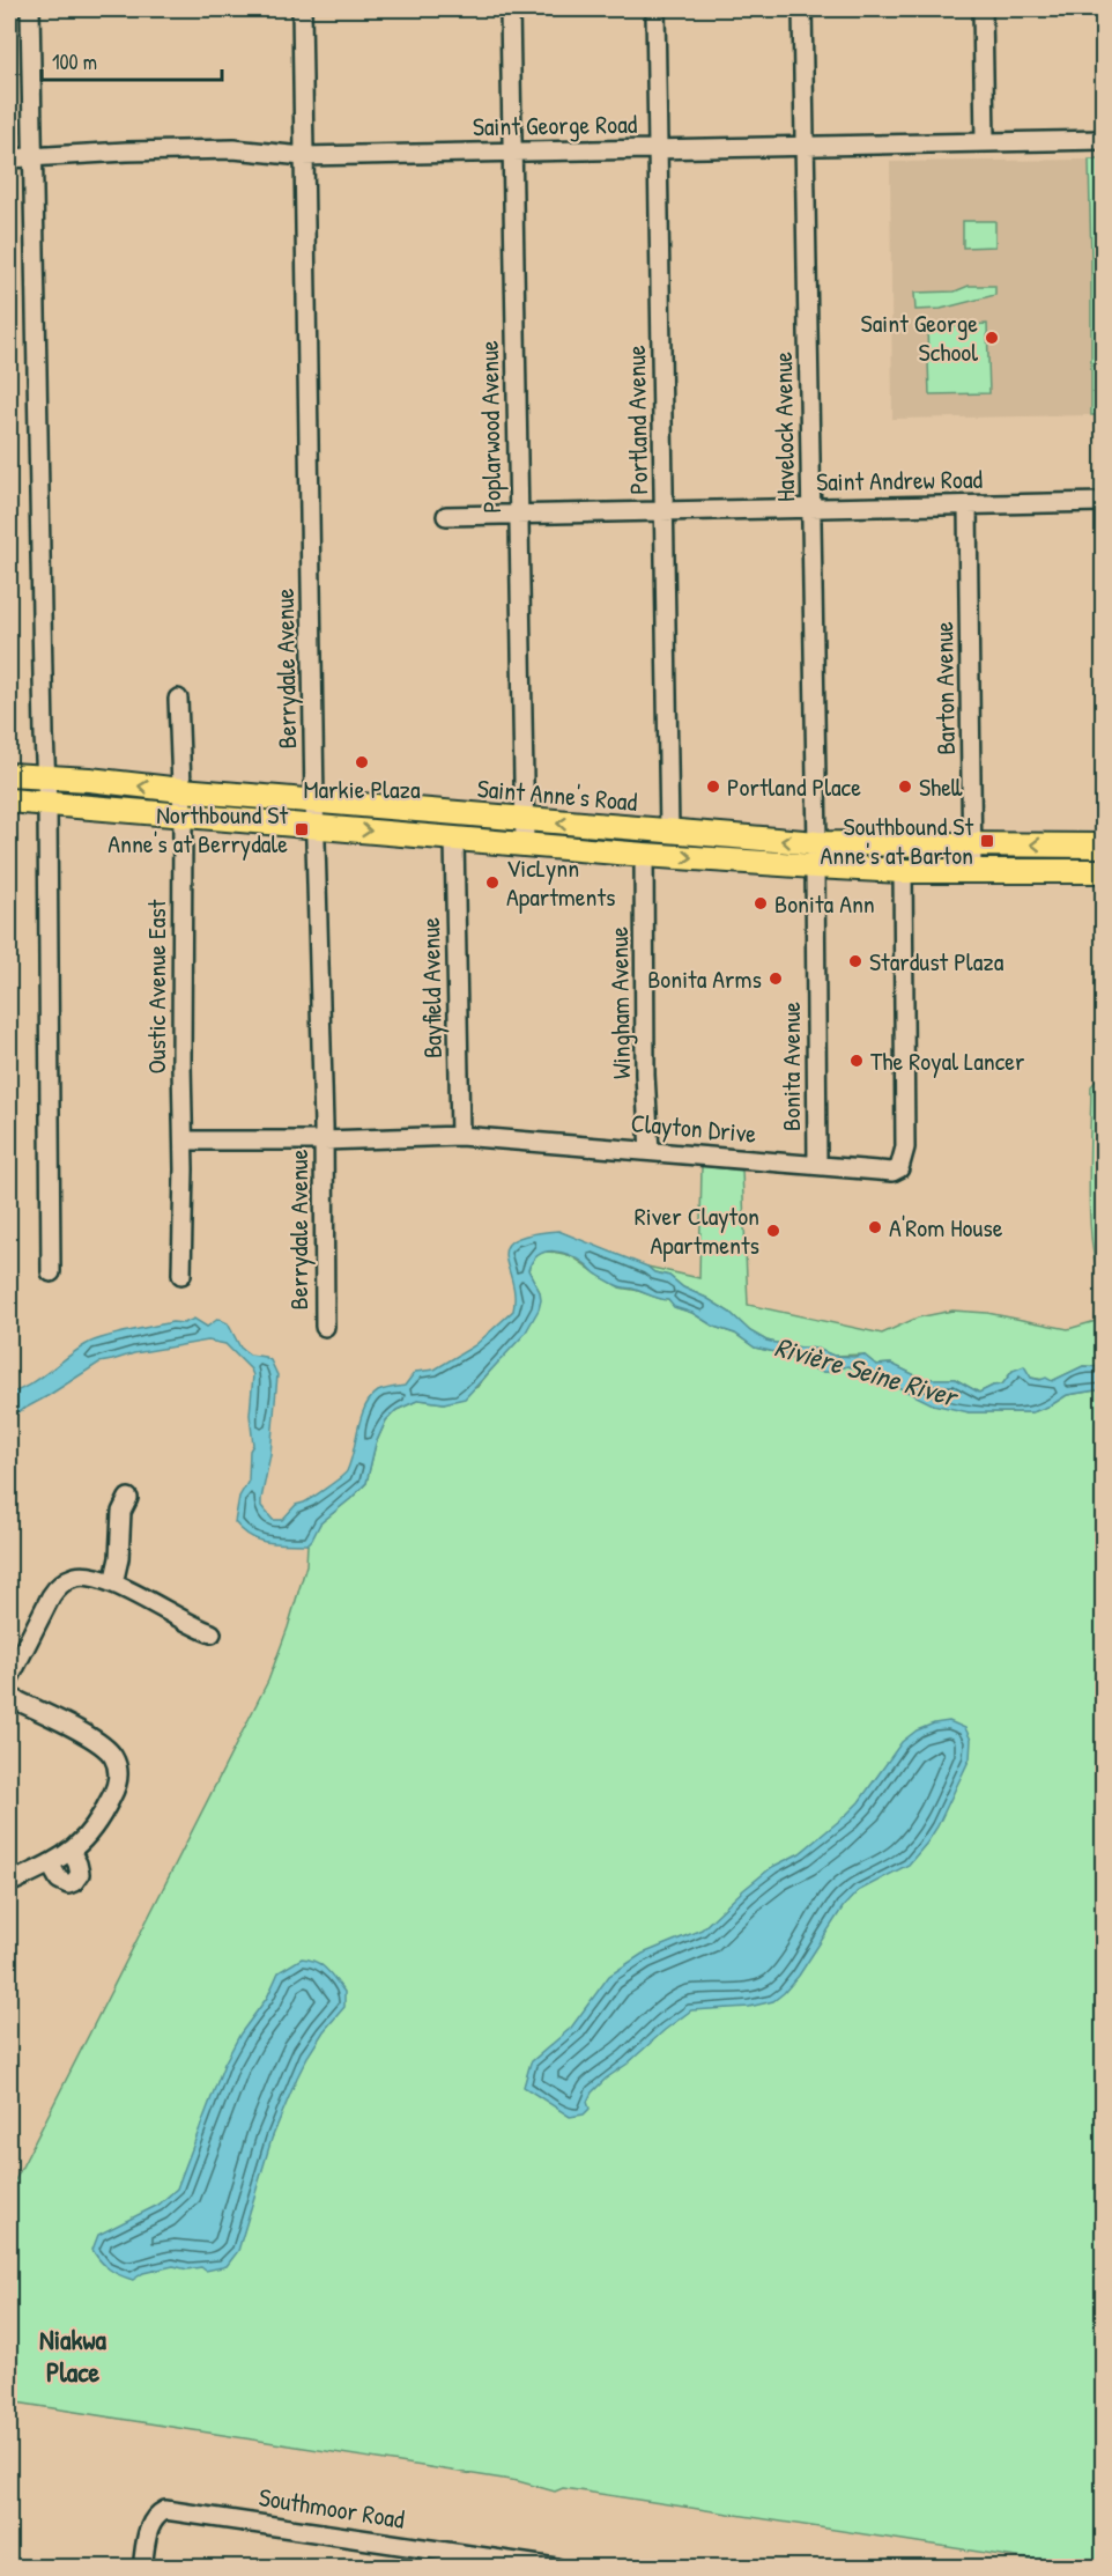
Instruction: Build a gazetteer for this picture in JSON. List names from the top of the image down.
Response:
{
  "streets": {
    "main road": ["Saint Anne's Road"],
    "street": [
      "Saint George Road",
      "Portland Avenue",
      "Poplarwood Avenue",
      "Havelock Avenue",
      "Saint Andrew Road",
      "Berrydale Avenue",
      "Barton Avenue",
      "Oustic Avenue East",
      "Bayfield Avenue",
      "Wingham Avenue",
      "Bonita Avenue",
      "Clayton Drive",
      "Southmoor Road"
    ]
  },
  "crossings": [
    ["Saint George Road", "Portland Avenue"],
    ["Saint George Road", "Poplarwood Avenue"],
    ["Saint George Road", "Havelock Avenue"],
    ["Saint George Road", "Berrydale Avenue"],
    ["Portland Avenue", "Saint Andrew Road"],
    ["Portland Avenue", "Saint Anne's Road"],
    ["Poplarwood Avenue", "Saint Andrew Road"],
    ["Poplarwood Avenue", "Saint Anne's Road"],
    ["Havelock Avenue", "Saint Andrew Road"],
    ["Havelock Avenue", "Saint Anne's Road"],
    ["Havelock Avenue", "Bonita Avenue"],
    ["Saint Andrew Road", "Barton Avenue"],
    ["Berrydale Avenue", "Saint Anne's Road"],
    ["Berrydale Avenue", "Clayton Drive"],
    ["Barton Avenue", "Saint Anne's Road"],
    ["Saint Anne's Road", "Oustic Avenue East"],
    ["Saint Anne's Road", "Bayfield Avenue"],
    ["Saint Anne's Road", "Wingham Avenue"],
    ["Saint Anne's Road", "Bonita Avenue"],
    ["Saint Anne's Road", "Clayton Drive"],
    ["Oustic Avenue East", "Clayton Drive"],
    ["Bayfield Avenue", "Clayton Drive"],
    ["Wingham Avenue", "Clayton Drive"],
    ["Bonita Avenue", "Clayton Drive"]
  ],
  "districts": ["Niakwa Place"],
  "water": ["Rivière Seine River"],
  "places": {
    "other": [
      "Saint George School",
      "Markie Plaza",
      "Portland Place",
      "Shell",
      "VicLynn Apartments",
      "Bonita Ann",
      "Stardust Plaza",
      "Bonita Arms",
      "The Royal Lancer",
      "A'Rom House",
      "River Clayton Apartments"
    ],
    "transit": ["Northbound St Anne's at Berrydale", "Southbound St Anne's at Barton"]
  },
  "scale_bar": "100 m"
}
